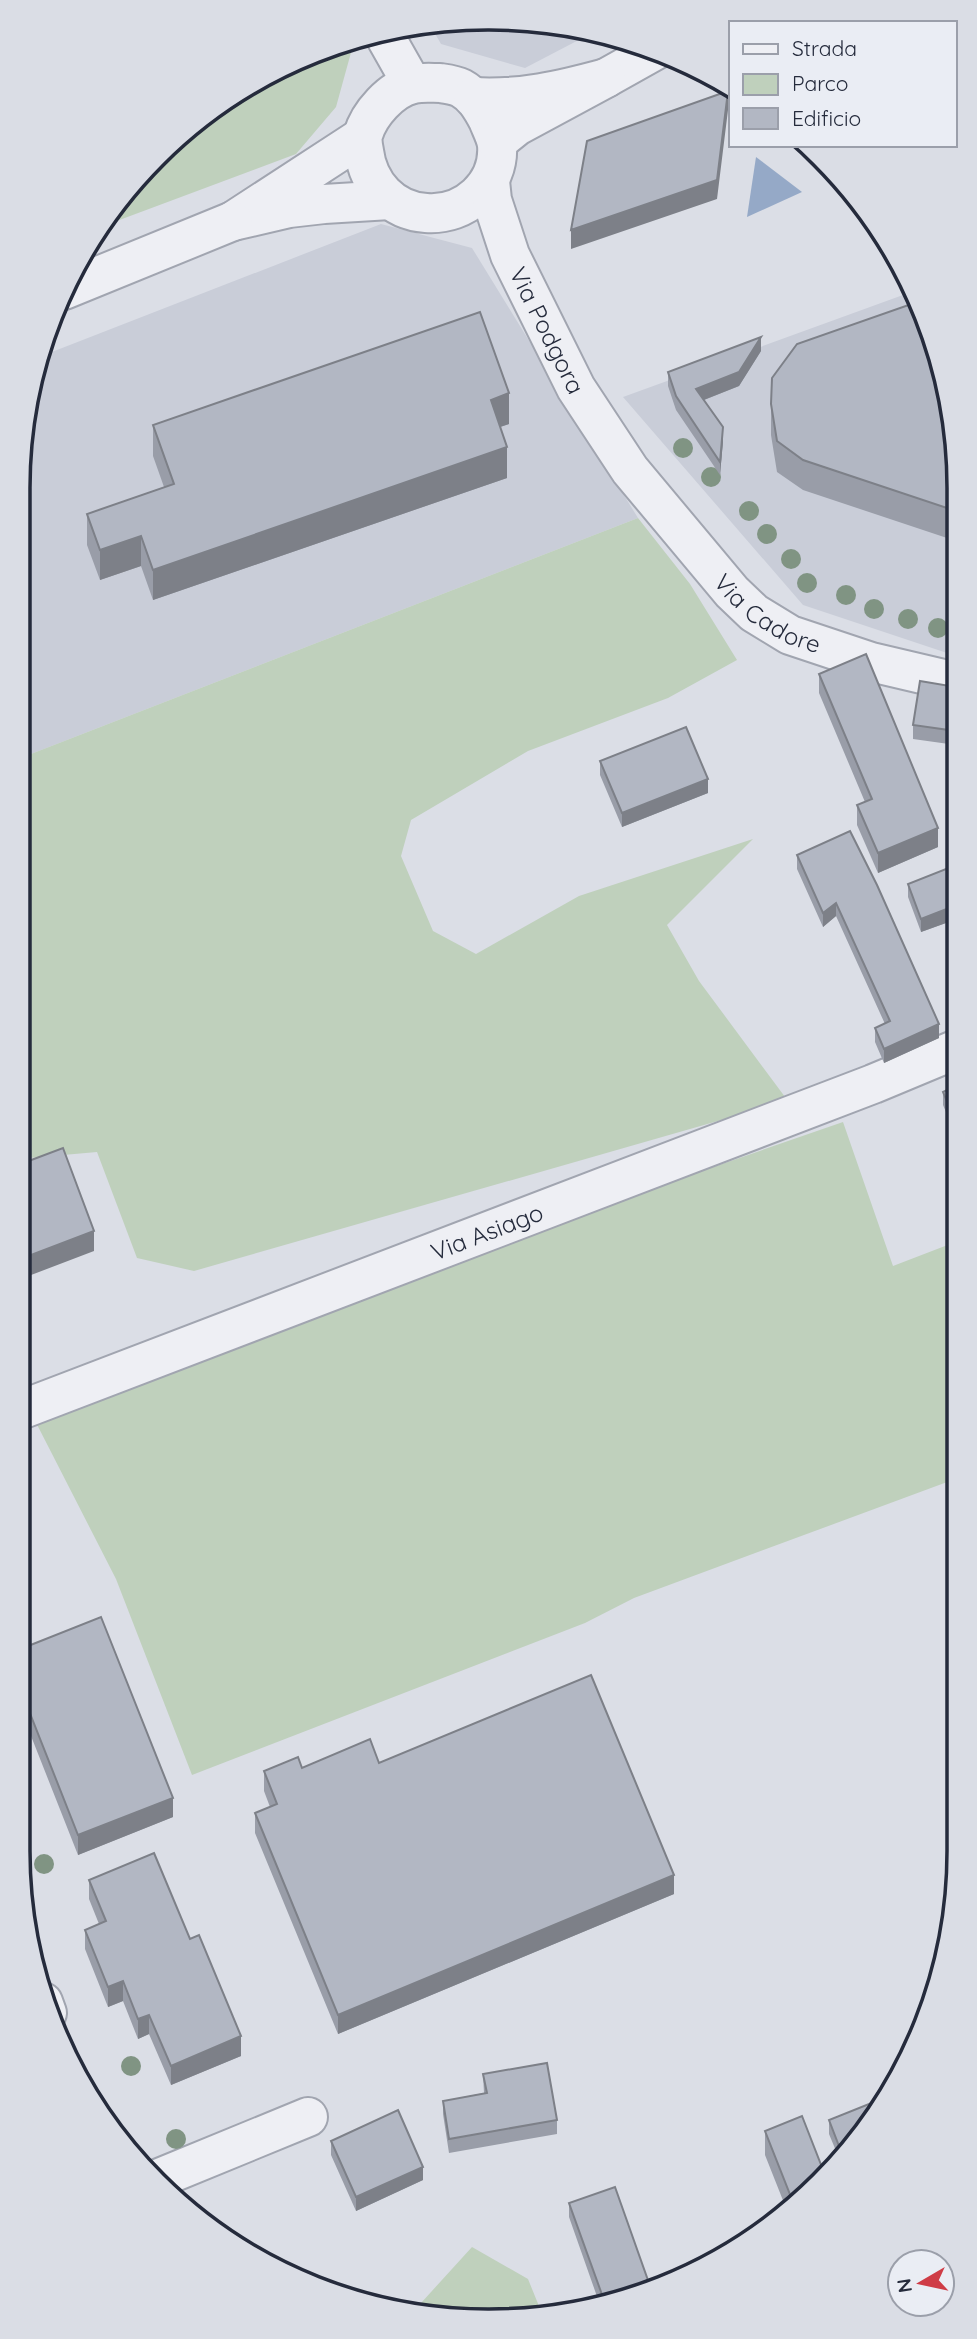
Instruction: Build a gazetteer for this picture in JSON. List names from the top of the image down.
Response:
{
  "streets": {
    "street": ["Via Podgora", "Via Cadore", "Via Asiago"]
  },
  "crossings": [
    ["Via Podgora", "Via Cadore"]
  ],
  "legend": ["Strada", "Parco", "Edificio"],
  "north": "left"
}
